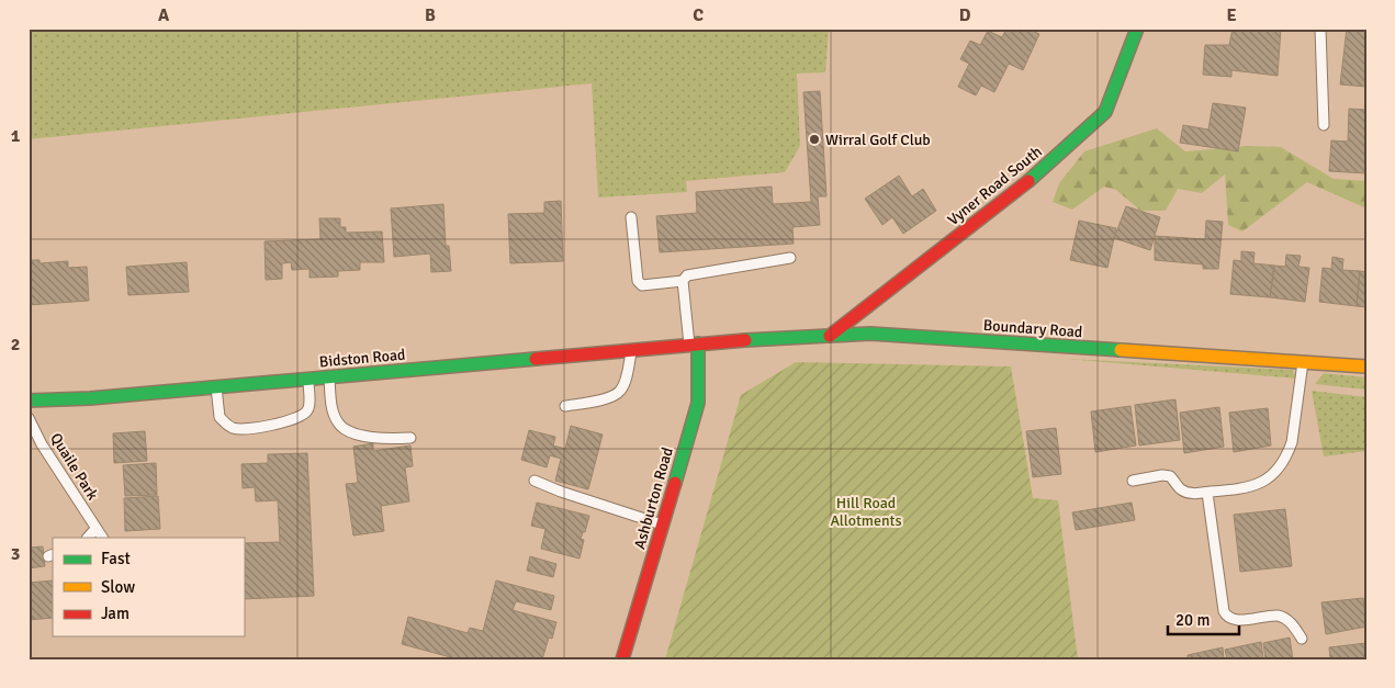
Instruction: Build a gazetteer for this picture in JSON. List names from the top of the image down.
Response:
{
  "streets": {
    "main road": [
      "Vyner Road South",
      "Boundary Road",
      "Bidston Road",
      "Ashburton Road"
    ],
    "lane": ["Quaile Park"]
  },
  "crossings": [
    ["Vyner Road South", "Boundary Road"],
    ["Boundary Road", "Bidston Road"],
    ["Boundary Road", "Ashburton Road"],
    ["Bidston Road", "Ashburton Road"]
  ],
  "parks": ["Hill Road Allotments"],
  "places": ["Wirral Golf Club"],
  "legend": ["Fast", "Slow", "Jam"],
  "scale_bar": "20 m",
  "grid": {
    "columns": [
      "A",
      "B",
      "C",
      "D",
      "E"
    ],
    "rows": ["1", "2", "3"]
  }
}
